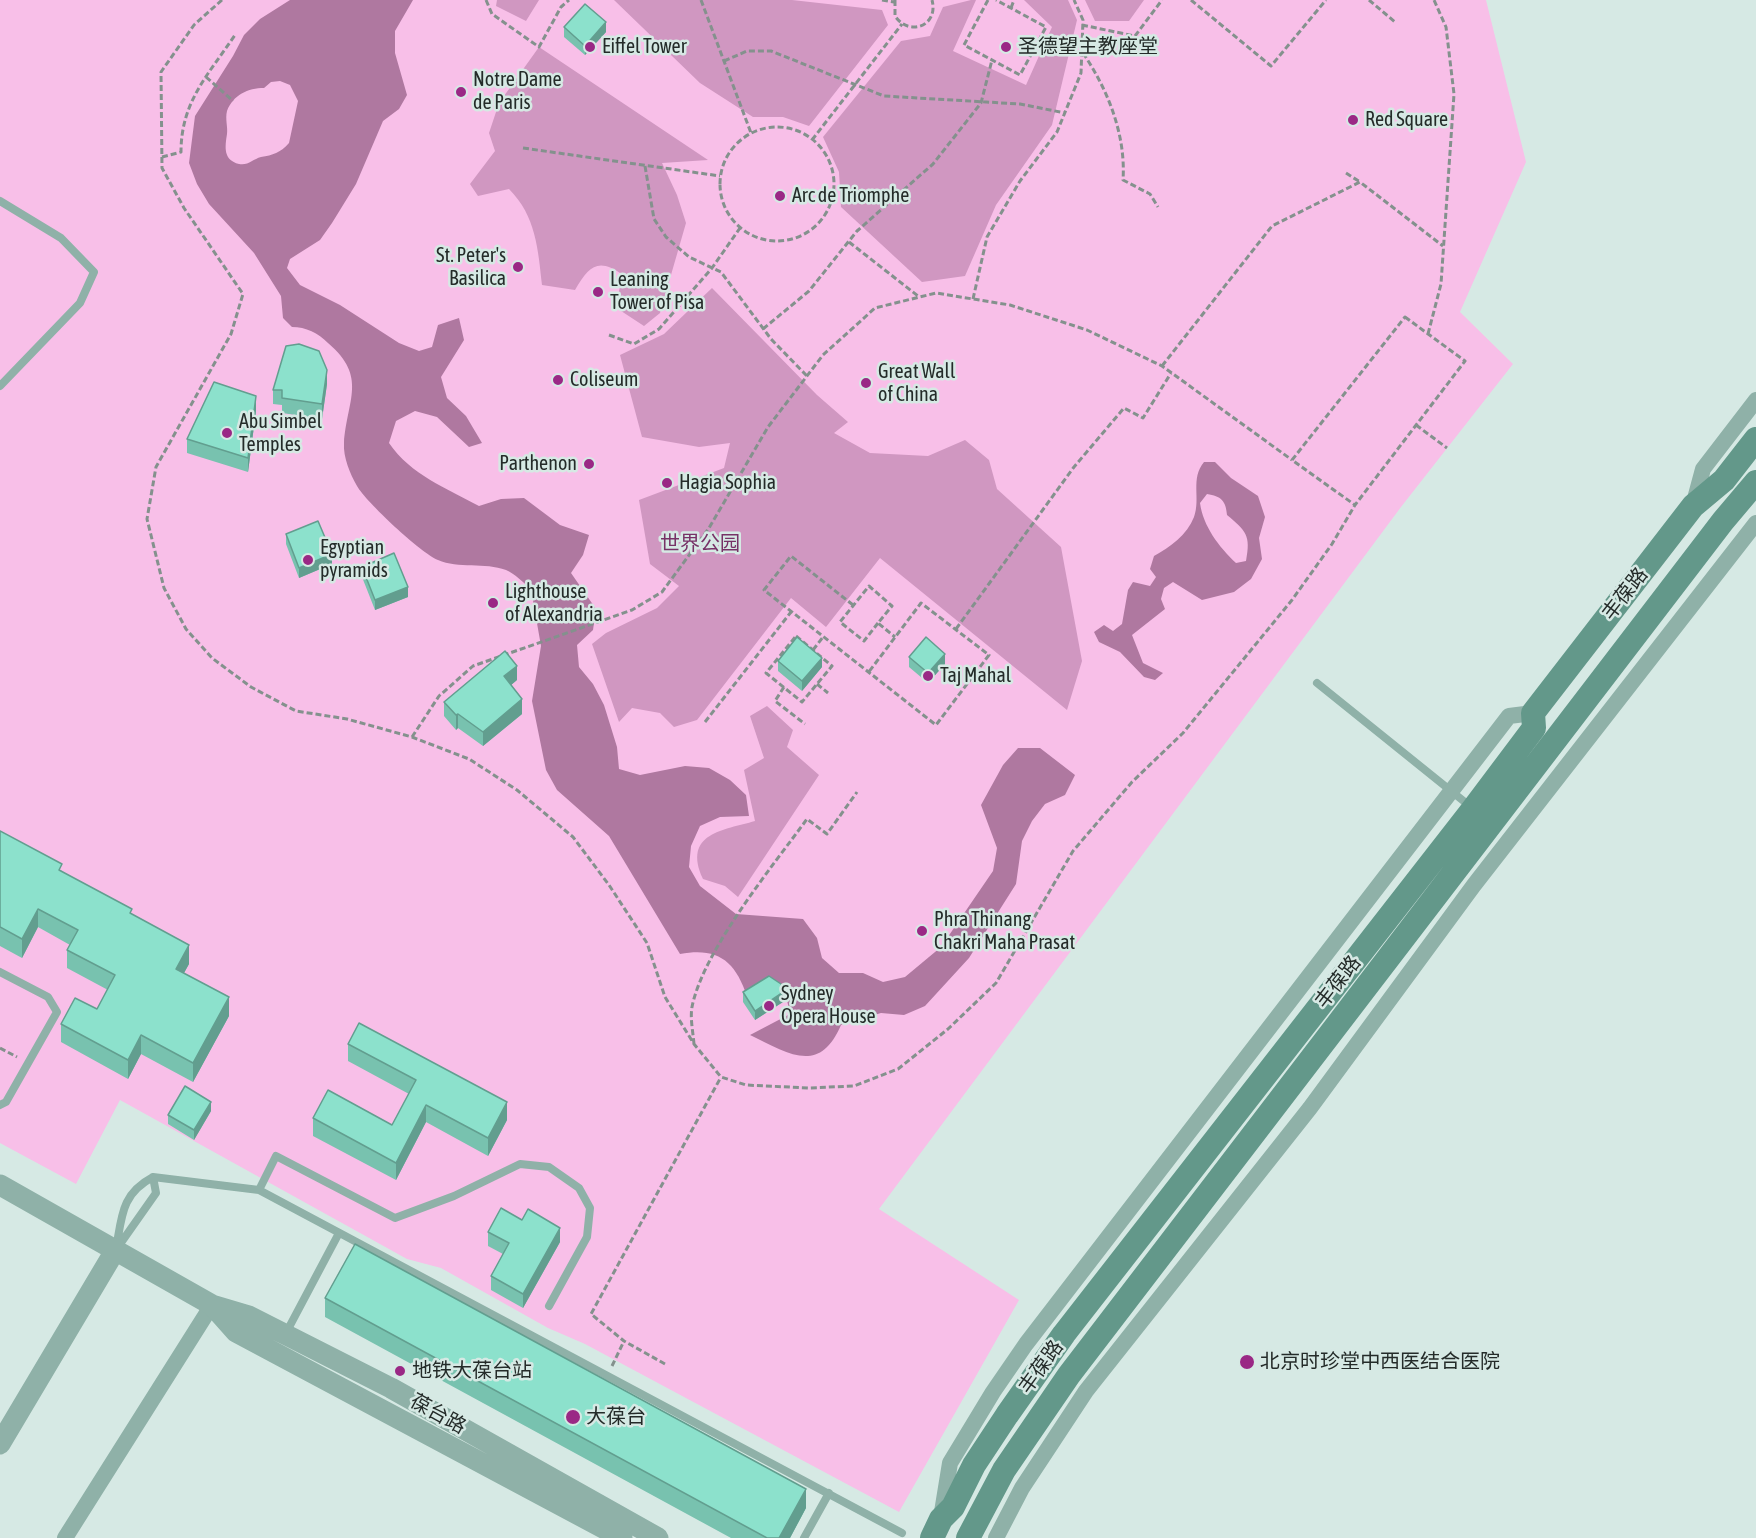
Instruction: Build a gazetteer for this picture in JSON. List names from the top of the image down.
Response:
{
  "streets": {
    "main road": ["丰葆路"],
    "street": ["葆台路"]
  },
  "parks": ["世界公园"],
  "places": [
    "Eiffel Tower",
    "圣德望主教座堂",
    "Notre Dame de Paris",
    "Red Square",
    "Arc de Triomphe",
    "St. Peter's Basilica",
    "Leaning Tower of Pisa",
    "Coliseum",
    "Great Wall of China",
    "Abu Simbel Temples",
    "Parthenon",
    "Hagia Sophia",
    "Egyptian pyramids",
    "Lighthouse of Alexandria",
    "Taj Mahal",
    "Phra Thinang Chakri Maha Prasat",
    "Sydney Opera House",
    "北京时珍堂中西医结合医院",
    "地铁大葆台站",
    "大葆台"
  ]
}
